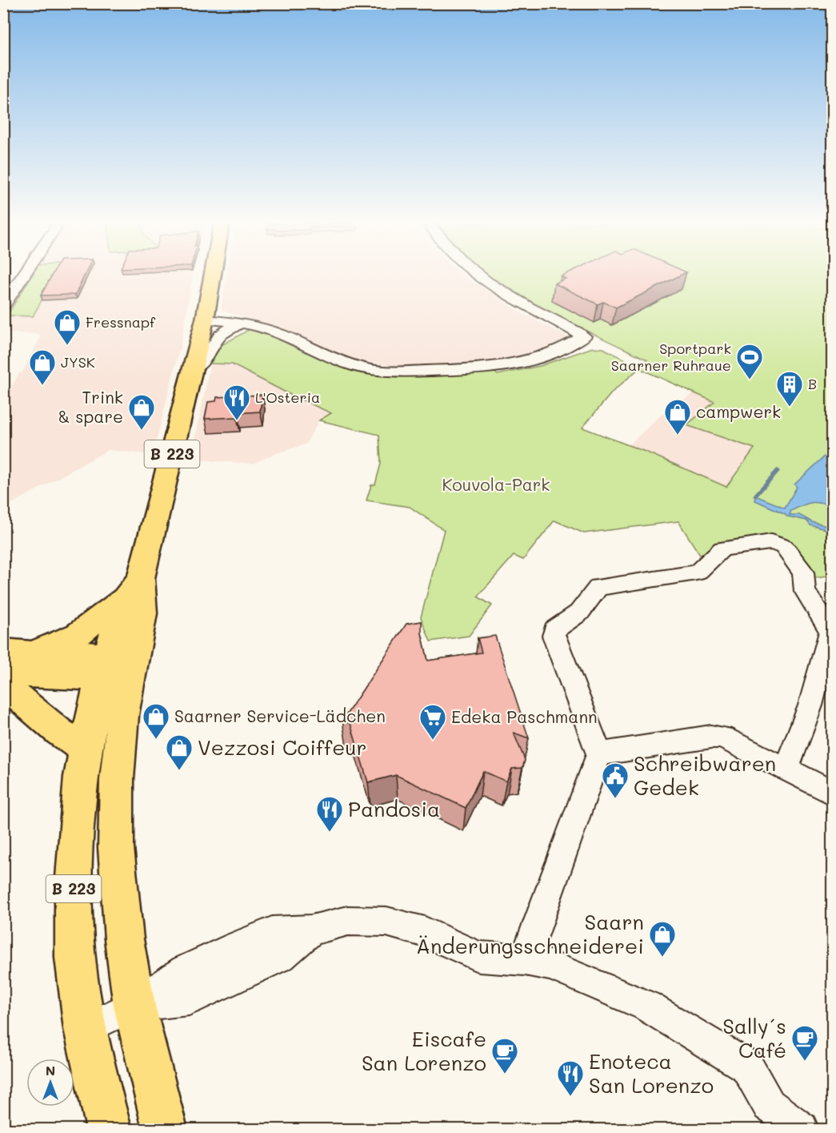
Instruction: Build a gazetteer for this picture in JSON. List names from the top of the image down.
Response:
{
  "streets": {
    "main road": ["B 223"]
  },
  "parks": ["Kouvola-Park"],
  "places": {
    "shop": [
      "Fressnapf",
      "JYSK",
      "Trink & spare",
      "campwerk",
      "Saarner Service-Lädchen",
      "Vezzosi Coiffeur",
      "Saarn Änderungsschneiderei"
    ],
    "sports": ["Sportpark Saarner Ruhraue"],
    "building": ["B"],
    "restaurant": ["L'Osteria", "Pandosia", "Enoteca San Lorenzo"],
    "supermarket": ["Edeka Paschmann"],
    "public building": ["Schreibwaren Gedek"],
    "cafe": ["Sally´s Café", "Eiscafe San Lorenzo"]
  },
  "north": "top"
}
